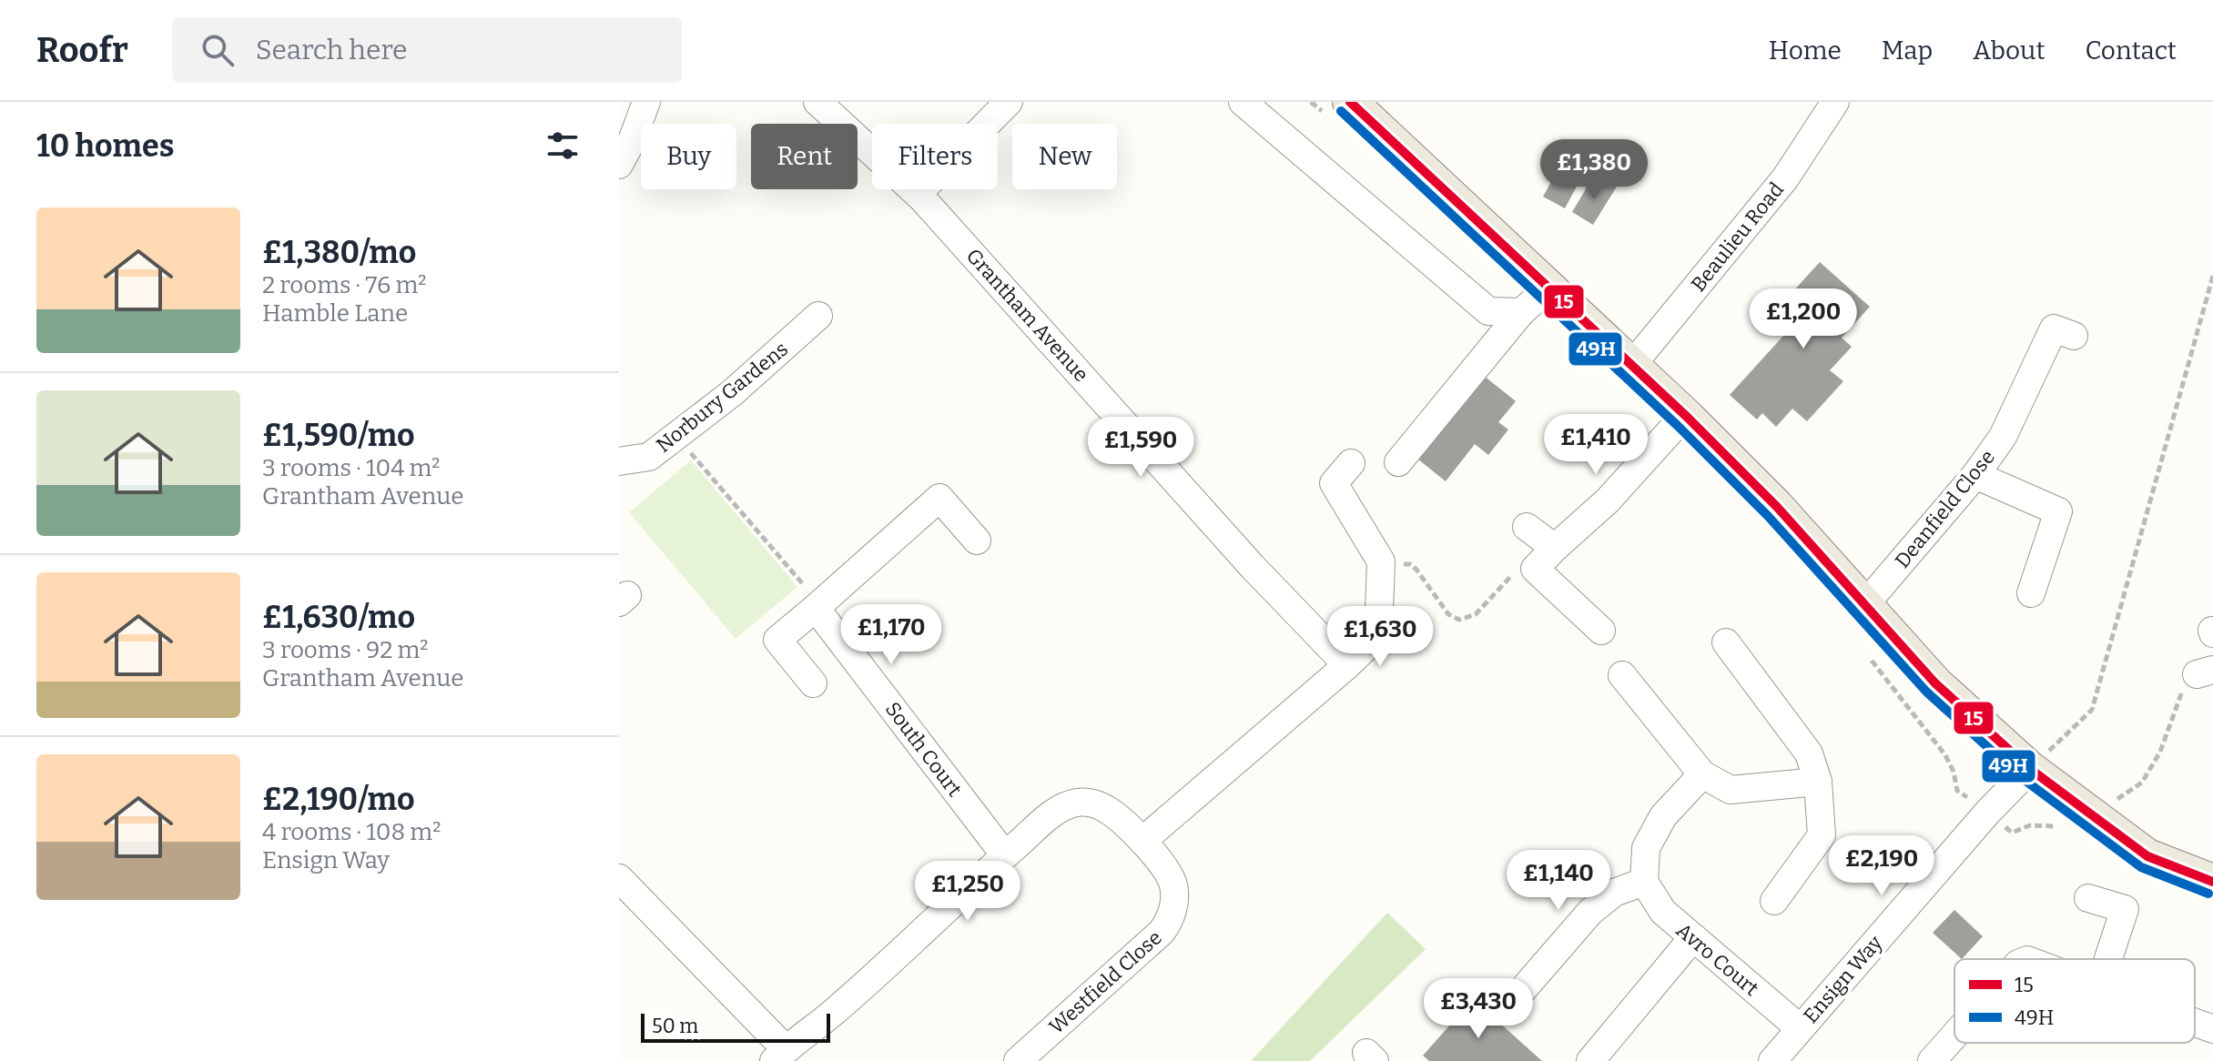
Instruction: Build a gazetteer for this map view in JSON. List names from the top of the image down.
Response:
{
  "streets": {
    "street": [
      "Beaulieu Road",
      "Grantham Avenue",
      "Norbury Gardens",
      "Deanfield Close",
      "South Court",
      "Avro Court",
      "Ensign Way",
      "Westfield Close"
    ]
  },
  "crossings": [
    ["South Court", "Westfield Close"],
    ["Avro Court", "Ensign Way"]
  ],
  "lines": ["transit line 15", "transit line 49H"],
  "legend": ["15", "49H"],
  "scale_bar": "50 m",
  "page": {
    "header": "Roofr",
    "search": "Search here",
    "nav": [
      "Home",
      "Map",
      "About",
      "Contact"
    ],
    "heading": "10 homes",
    "chip": [
      "Buy",
      "Rent",
      "Filters",
      "New"
    ],
    "price": [
      "£1,380",
      "£1,200",
      "£1,410",
      "£1,590",
      "£1,170",
      "£1,630",
      "£2,190",
      "£1,140",
      "£1,250",
      "£3,430"
    ],
    "list": [
      {
        "name": "£1,380/mo",
        "note": "2 rooms · 76 m² · Hamble Lane"
      },
      {
        "name": "£1,590/mo",
        "note": "3 rooms · 104 m² · Grantham Avenue"
      },
      {
        "name": "£1,630/mo",
        "note": "3 rooms · 92 m² · Grantham Avenue"
      },
      {
        "name": "£2,190/mo",
        "note": "4 rooms · 108 m² · Ensign Way"
      }
    ],
    "scale": "50 m"
  }
}
